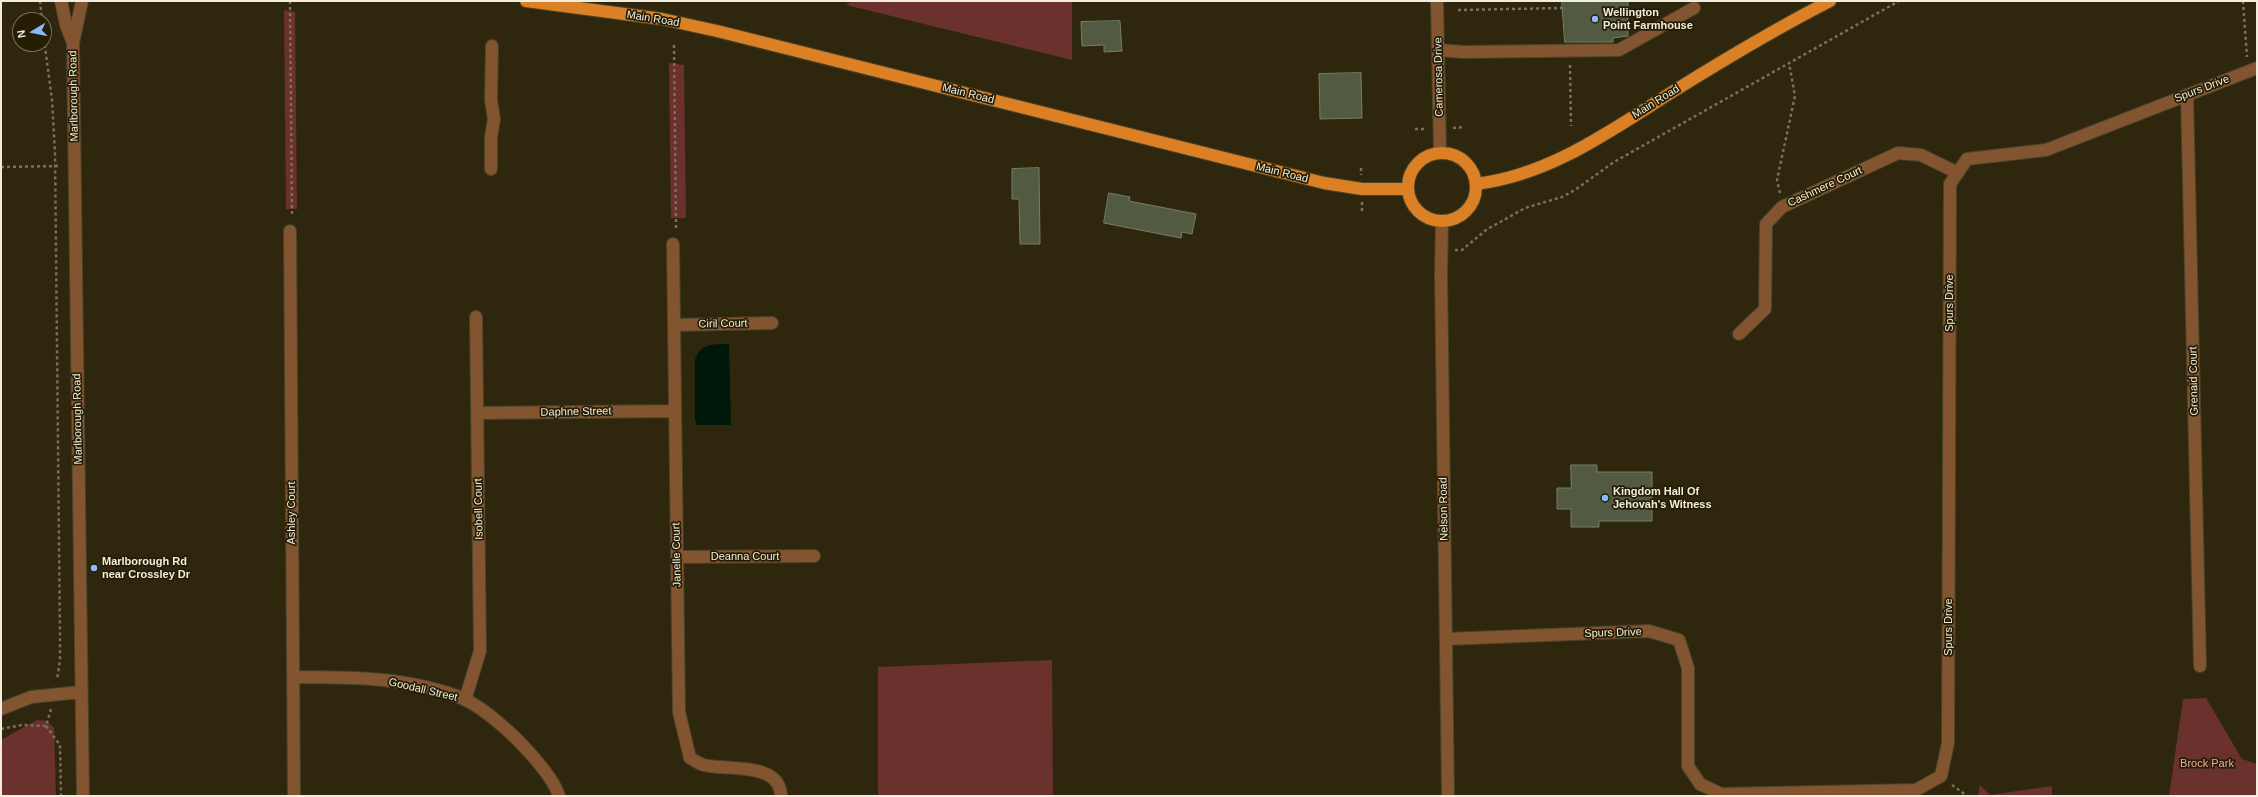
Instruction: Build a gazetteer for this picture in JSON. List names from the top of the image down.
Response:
{
  "streets": {
    "main road": ["Main Road"],
    "street": [
      "Camerosa Drive",
      "Spurs Drive",
      "Marlborough Road",
      "Cashmere Court",
      "Ciril Court",
      "Grenaid Court",
      "Daphne Street",
      "Isobell Court",
      "Nelson Road",
      "Ashley Court",
      "Janelle Court",
      "Deanna Court",
      "Goodall Street"
    ]
  },
  "crossings": [
    ["Main Road", "Camerosa Drive"],
    ["Main Road", "Nelson Road"],
    ["Camerosa Drive", "Nelson Road"],
    ["Spurs Drive", "Cashmere Court"],
    ["Spurs Drive", "Grenaid Court"],
    ["Spurs Drive", "Nelson Road"],
    ["Ciril Court", "Janelle Court"],
    ["Daphne Street", "Isobell Court"],
    ["Daphne Street", "Janelle Court"],
    ["Isobell Court", "Goodall Street"],
    ["Ashley Court", "Goodall Street"],
    ["Janelle Court", "Deanna Court"]
  ],
  "parks": ["Brock Park"],
  "places": ["Wellington Point Farmhouse", "Kingdom Hall Of Jehovah's Witness", "Marlborough Rd near Crossley Dr"],
  "north": "left"
}
